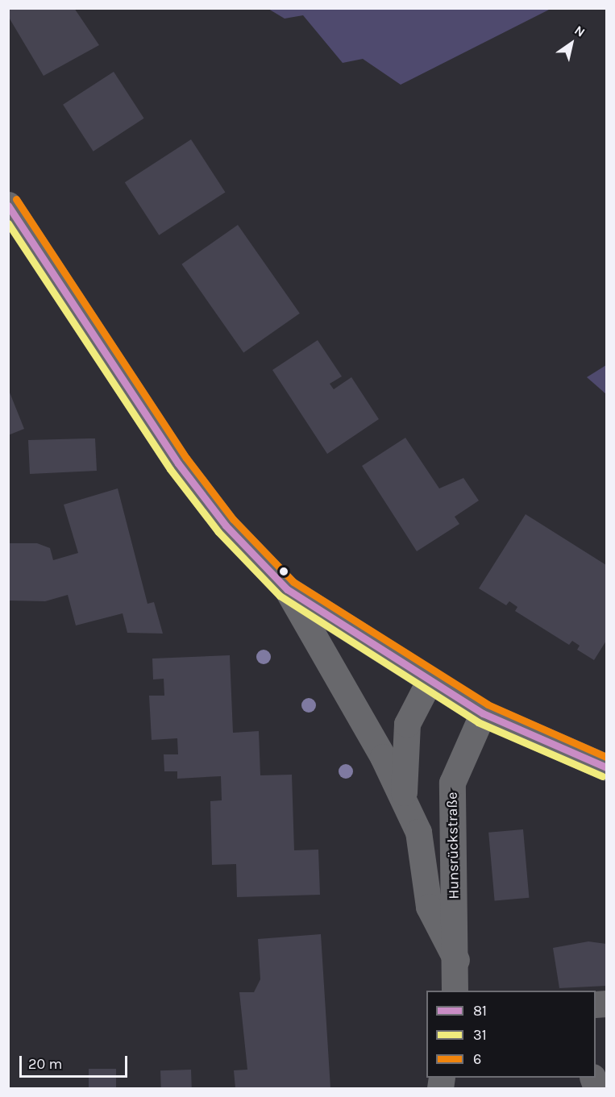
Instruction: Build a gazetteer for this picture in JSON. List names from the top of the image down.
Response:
{
  "streets": {
    "main road": ["Hunsrückstraße"]
  },
  "lines": ["transit line 6", "transit line 81", "transit line 31"],
  "legend": ["81", "31", "6"],
  "scale_bar": "20 m",
  "north": "top right"
}
